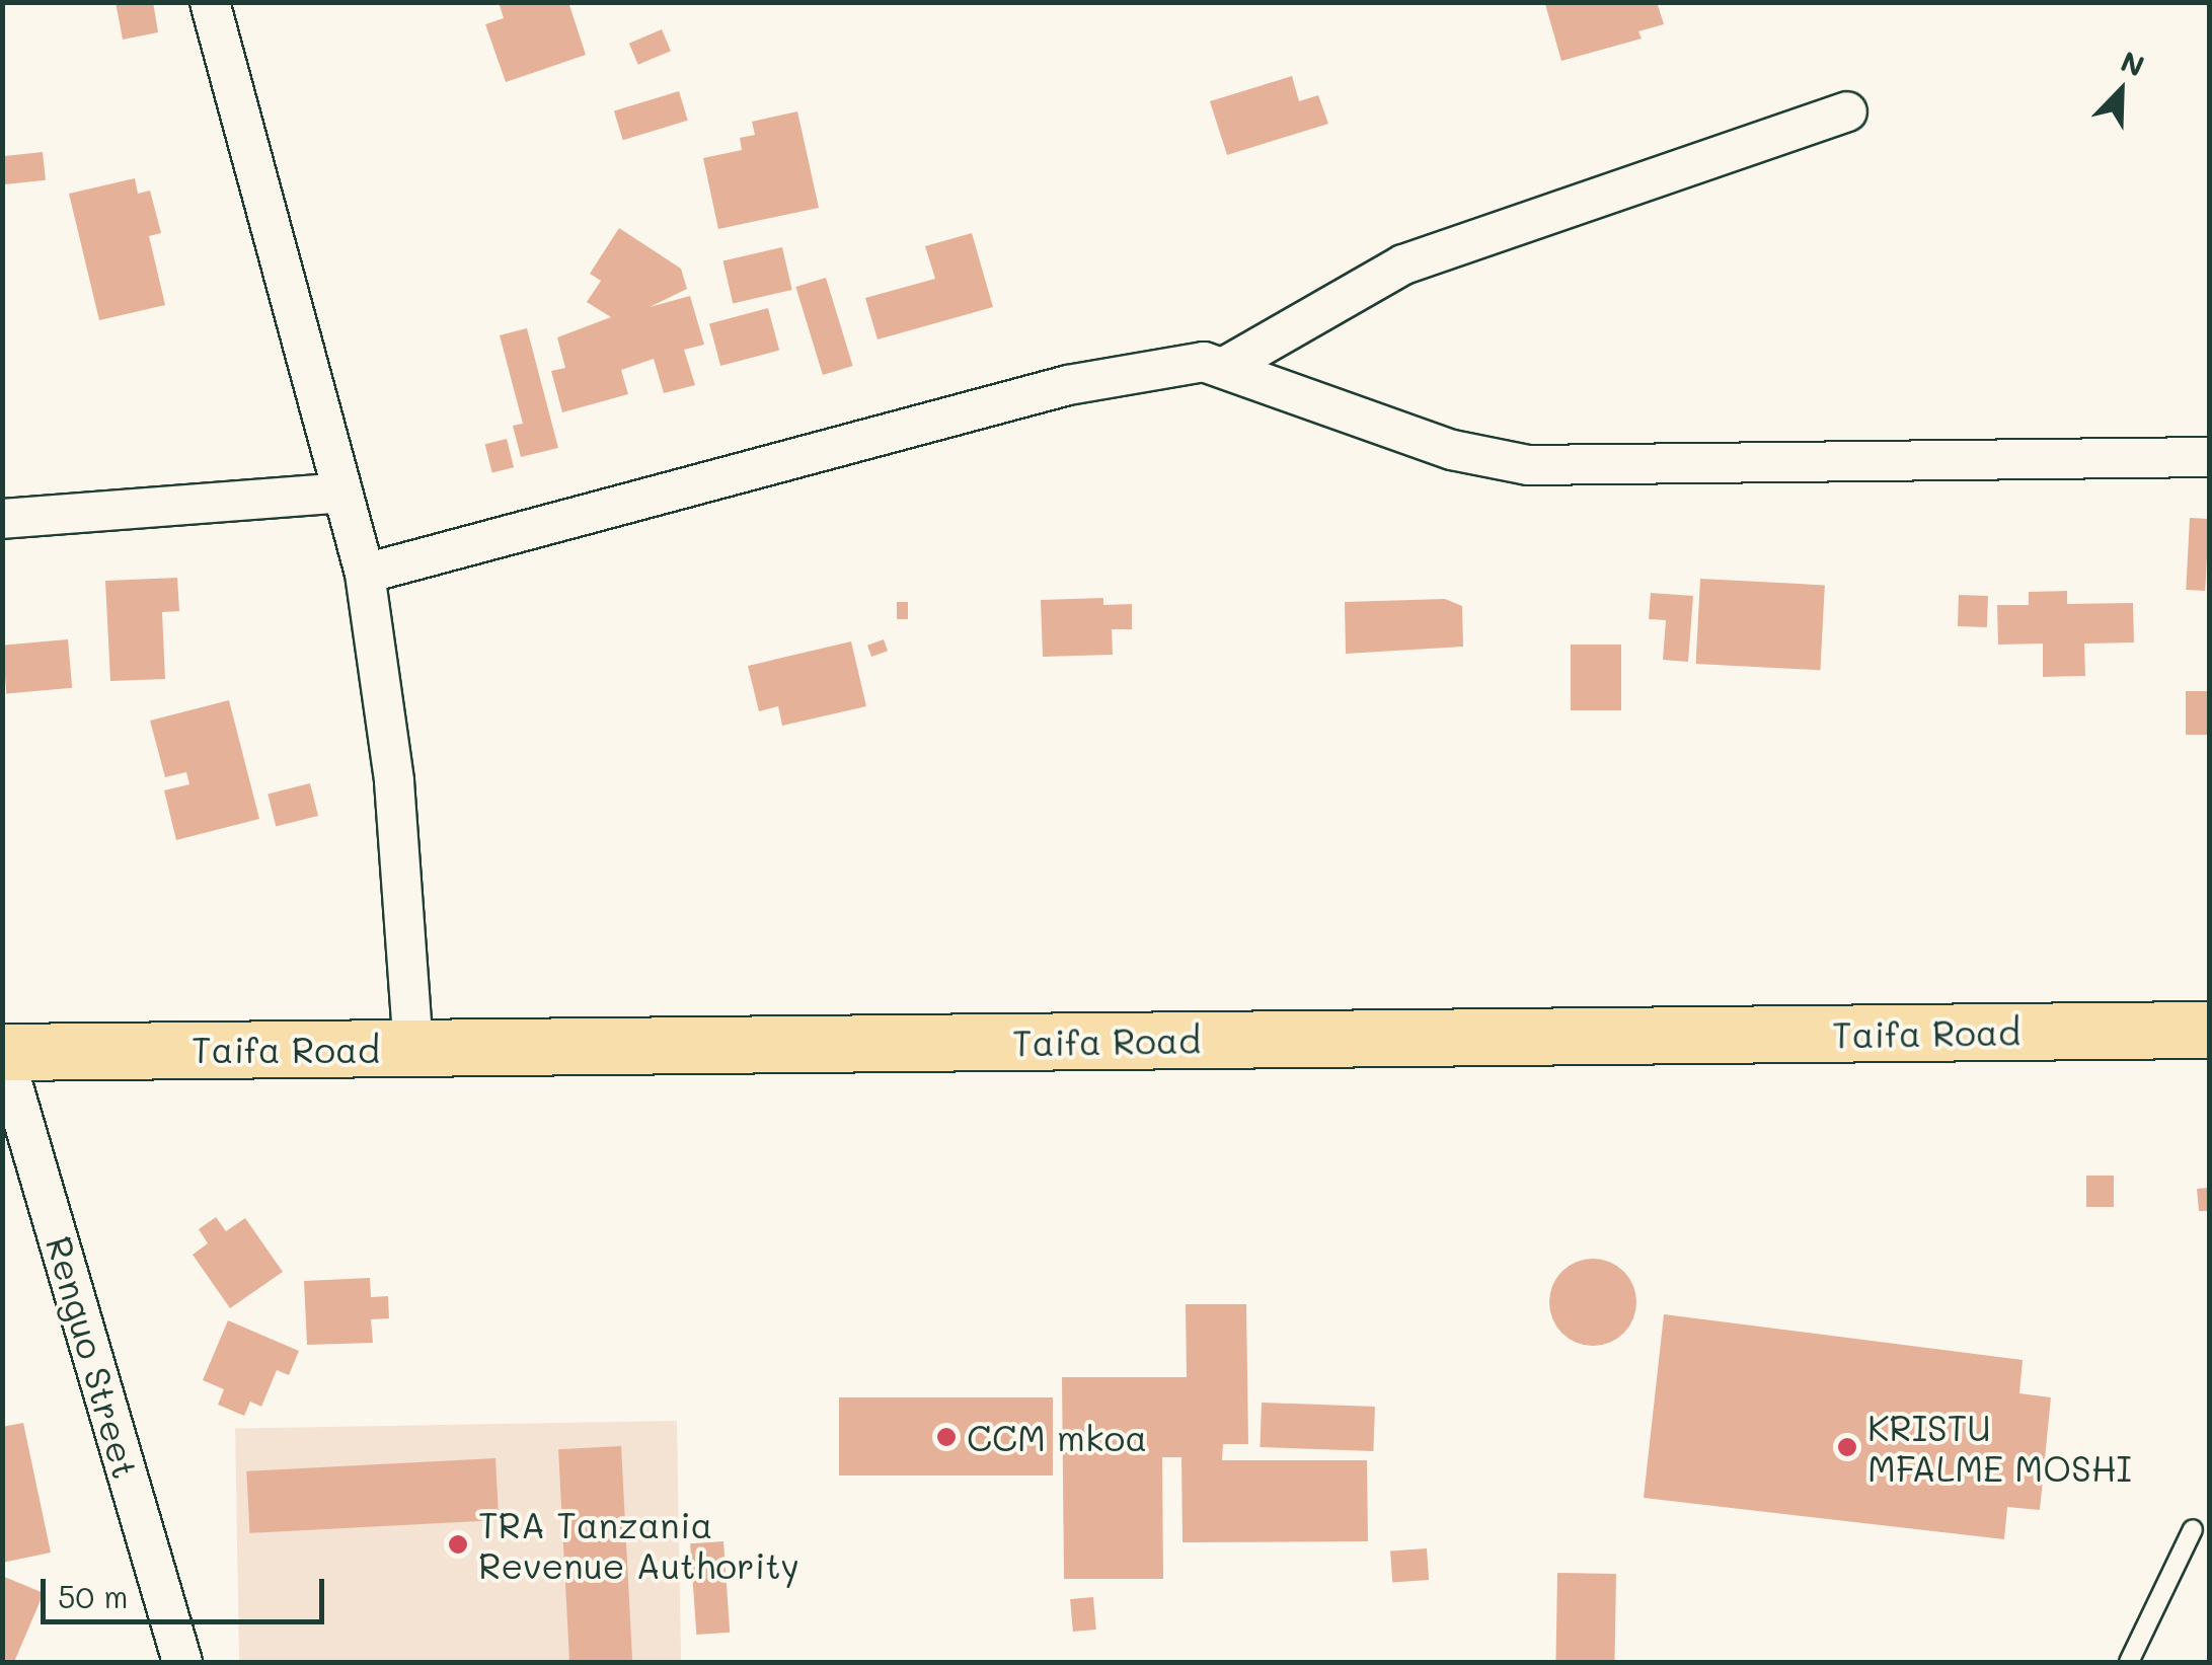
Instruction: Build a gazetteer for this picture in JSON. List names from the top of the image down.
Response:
{
  "streets": {
    "highway": ["Taifa Road"],
    "street": ["Renguo Street"]
  },
  "crossings": [
    ["Taifa Road", "Renguo Street"]
  ],
  "places": ["CCM mkoa", "KRISTU MFALME MOSHI", "TRA Tanzania Revenue Authority"],
  "scale_bar": "50 m",
  "north": "top right"
}
